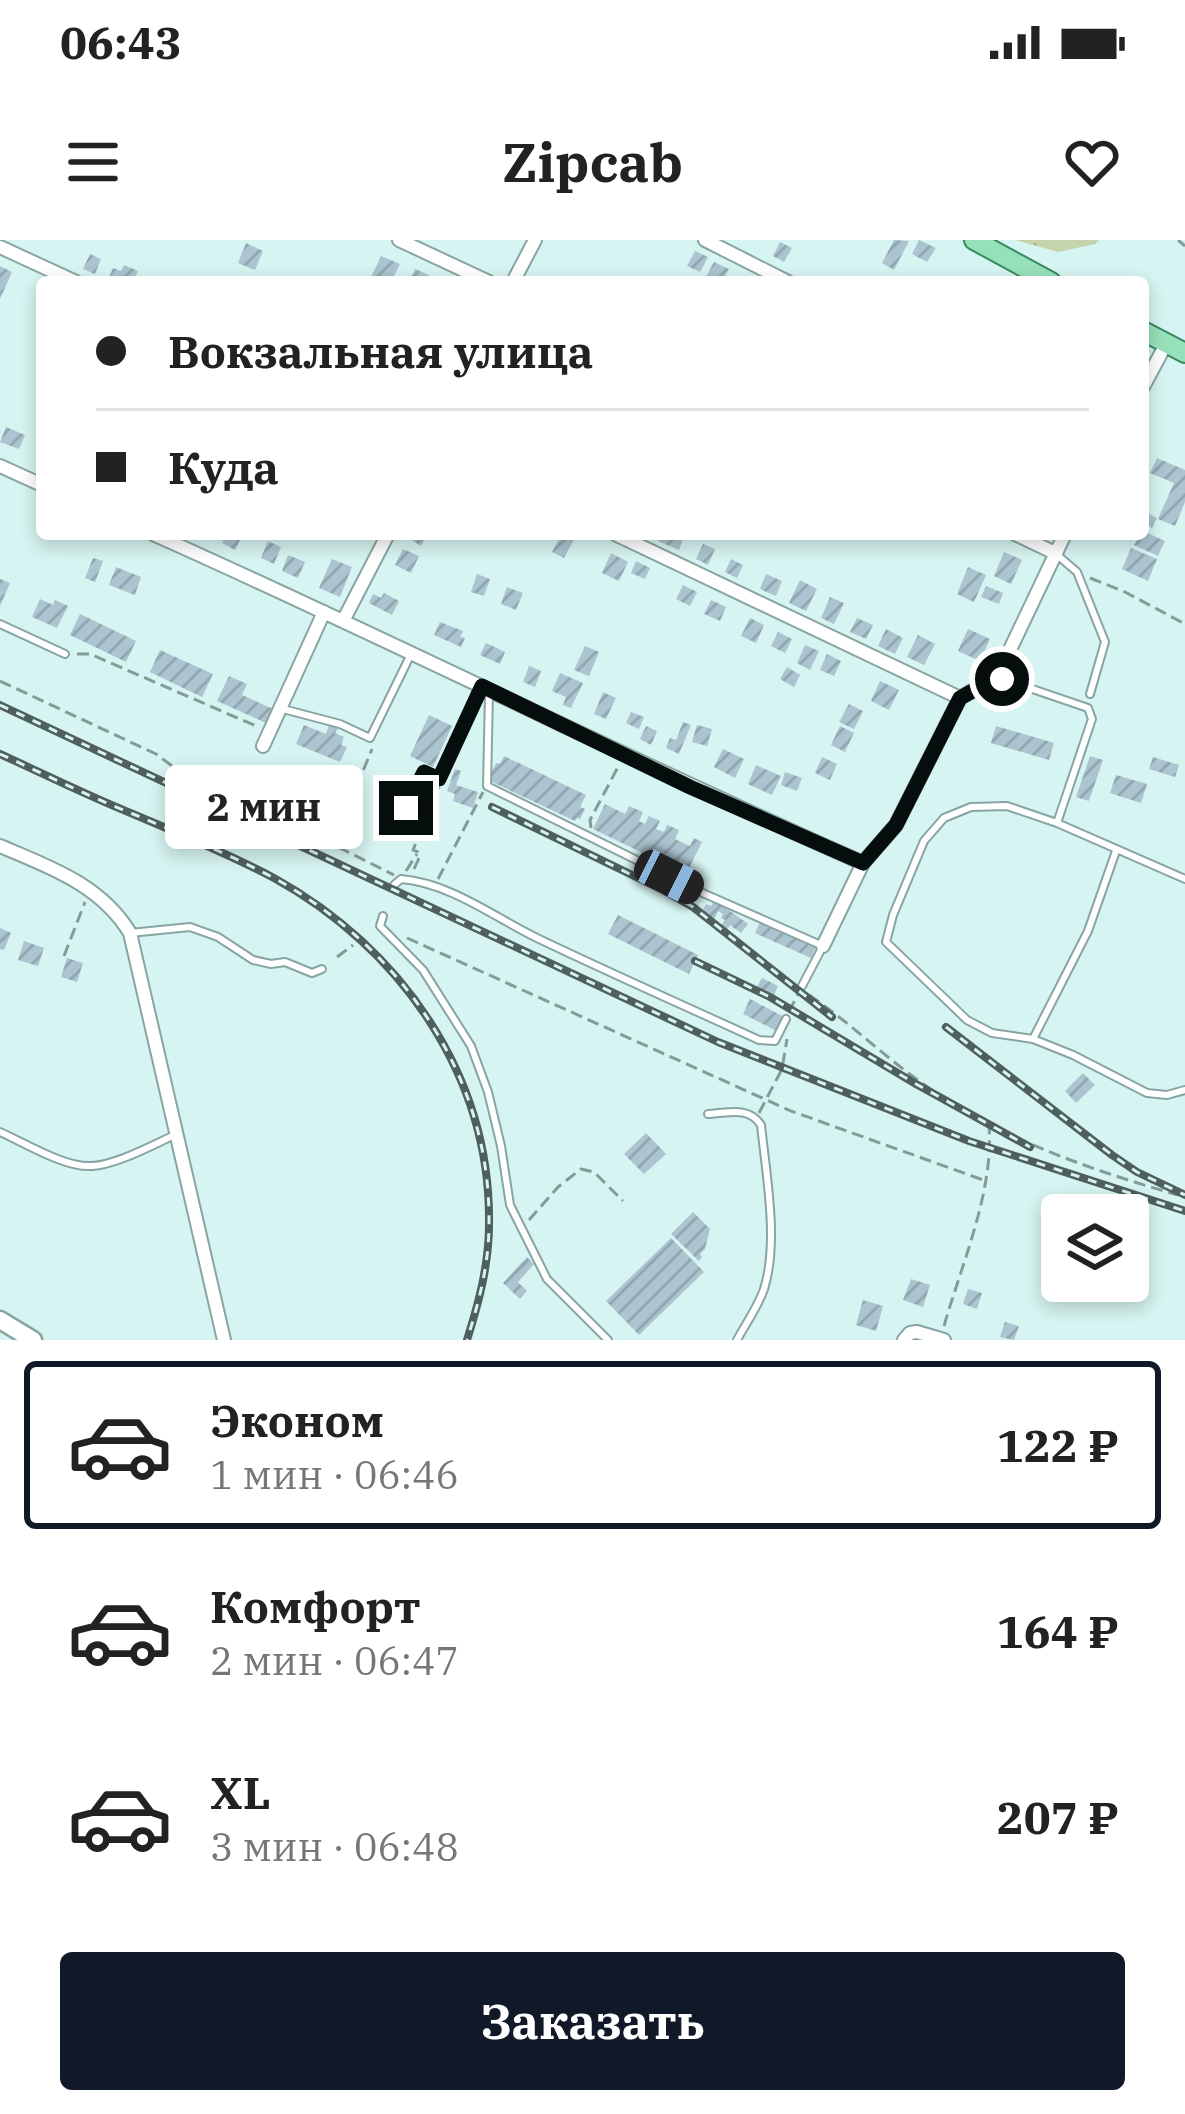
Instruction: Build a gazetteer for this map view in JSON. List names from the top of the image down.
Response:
{
  "page": {
    "status": "06:43",
    "header": "Zipcab",
    "banner": ["Вокзальная улица", "Куда"],
    "bubble": "2 мин",
    "list": [
      {
        "name": "Эконом",
        "note": "1 мин · 06:46",
        "value": "122 ₽"
      },
      {
        "name": "Комфорт",
        "note": "2 мин · 06:47",
        "value": "164 ₽"
      },
      {
        "name": "XL",
        "note": "3 мин · 06:48",
        "value": "207 ₽"
      }
    ],
    "buttons": "Заказать"
  }
}
